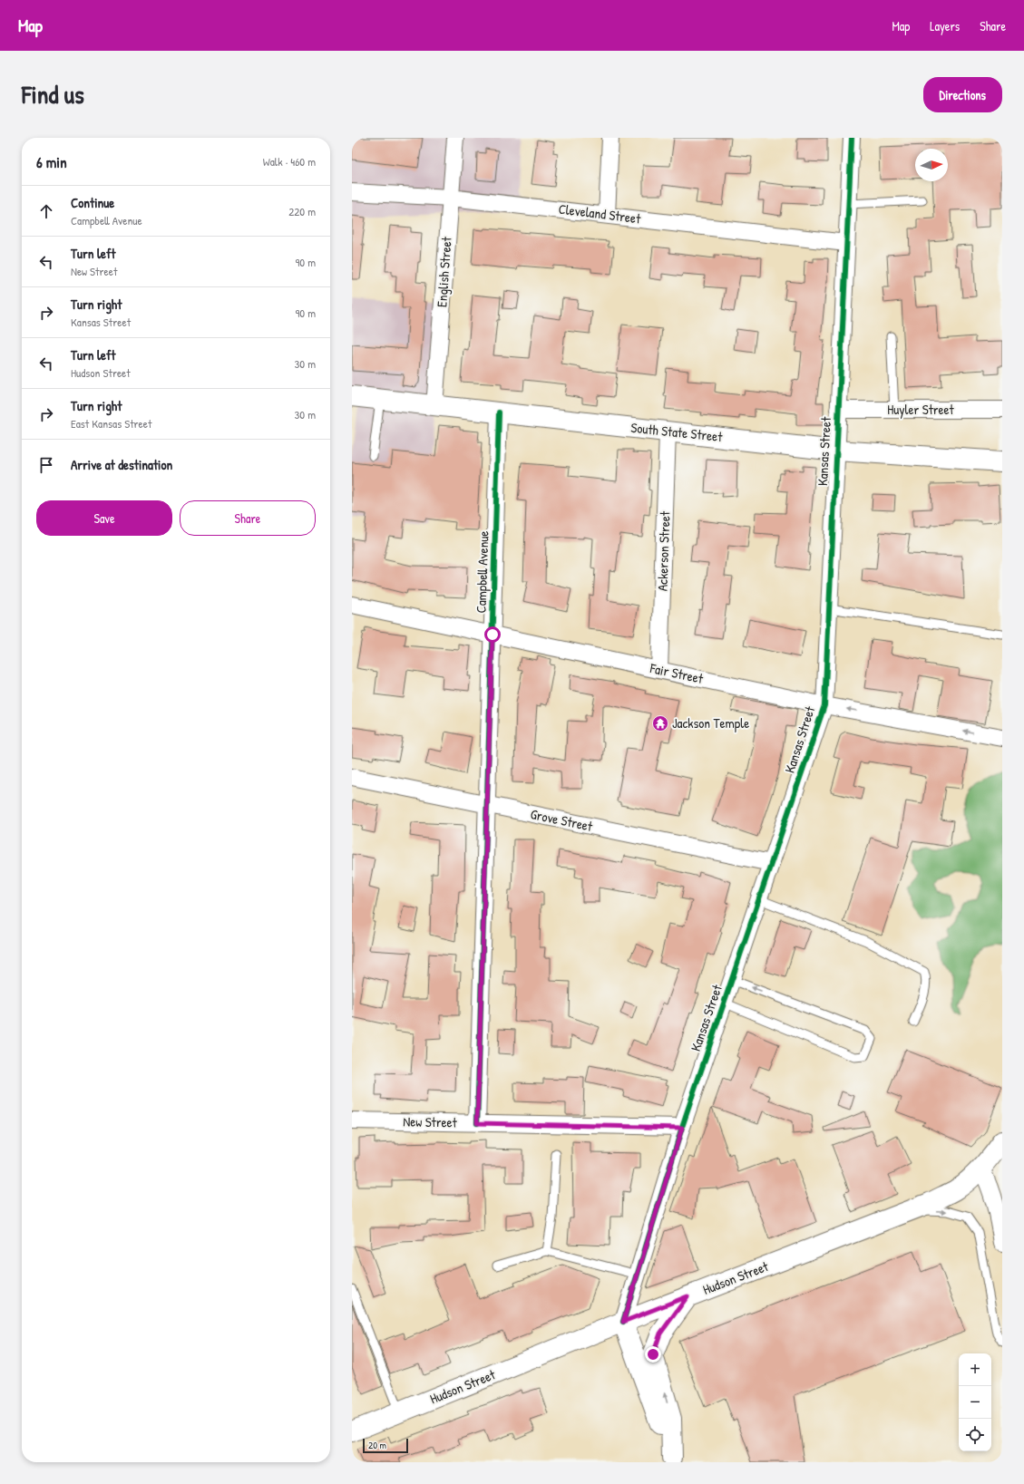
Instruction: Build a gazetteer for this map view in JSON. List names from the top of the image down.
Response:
{
  "streets": {
    "main road": ["South State Street", "Hudson Street"],
    "street": [
      "Cleveland Street",
      "English Street",
      "Huyler Street",
      "Kansas Street",
      "Ackerson Street",
      "Campbell Avenue",
      "Fair Street",
      "Grove Street",
      "New Street"
    ]
  },
  "crossings": [
    ["Cleveland Street", "English Street"],
    ["Cleveland Street", "Kansas Street"],
    ["English Street", "South State Street"],
    ["Huyler Street", "Kansas Street"],
    ["South State Street", "Kansas Street"],
    ["South State Street", "Ackerson Street"],
    ["South State Street", "Campbell Avenue"],
    ["Kansas Street", "Fair Street"],
    ["Kansas Street", "Grove Street"],
    ["Kansas Street", "New Street"],
    ["Kansas Street", "Hudson Street"],
    ["Ackerson Street", "Fair Street"],
    ["Campbell Avenue", "Fair Street"],
    ["Campbell Avenue", "Grove Street"],
    ["Campbell Avenue", "New Street"]
  ],
  "places": {
    "temple": ["Jackson Temple"]
  },
  "scale_bar": "20 m",
  "north": "right",
  "page": {
    "header": "Map",
    "nav": ["Map", "Layers", "Share"],
    "title": "Find us",
    "buttons": [
      "Directions",
      ["Save", "Share"]
    ],
    "heading": ["6 min", "Walk · 460 m"],
    "list": [
      ["Continue", "Campbell Avenue", "220 m"],
      ["Turn left", "New Street", "90 m"],
      ["Turn right", "Kansas Street", "90 m"],
      ["Turn left", "Hudson Street", "30 m"],
      ["Turn right", "East Kansas Street", "30 m"],
      "Arrive at destination"
    ],
    "map_buttons": ["+", "−"],
    "scale": "20 m"
  }
}
